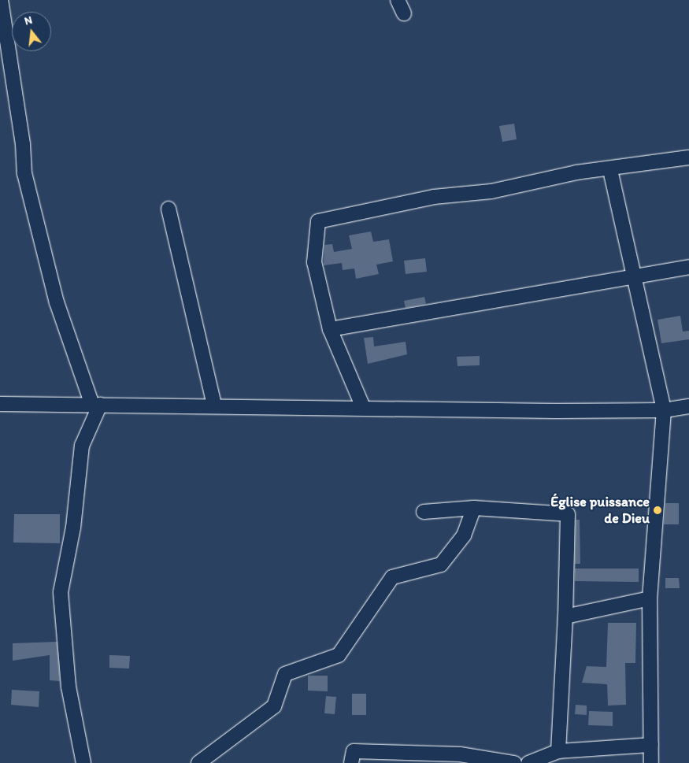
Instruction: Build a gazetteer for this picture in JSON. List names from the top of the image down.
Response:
{
  "places": ["Église puissance de Dieu"],
  "north": "top"
}
